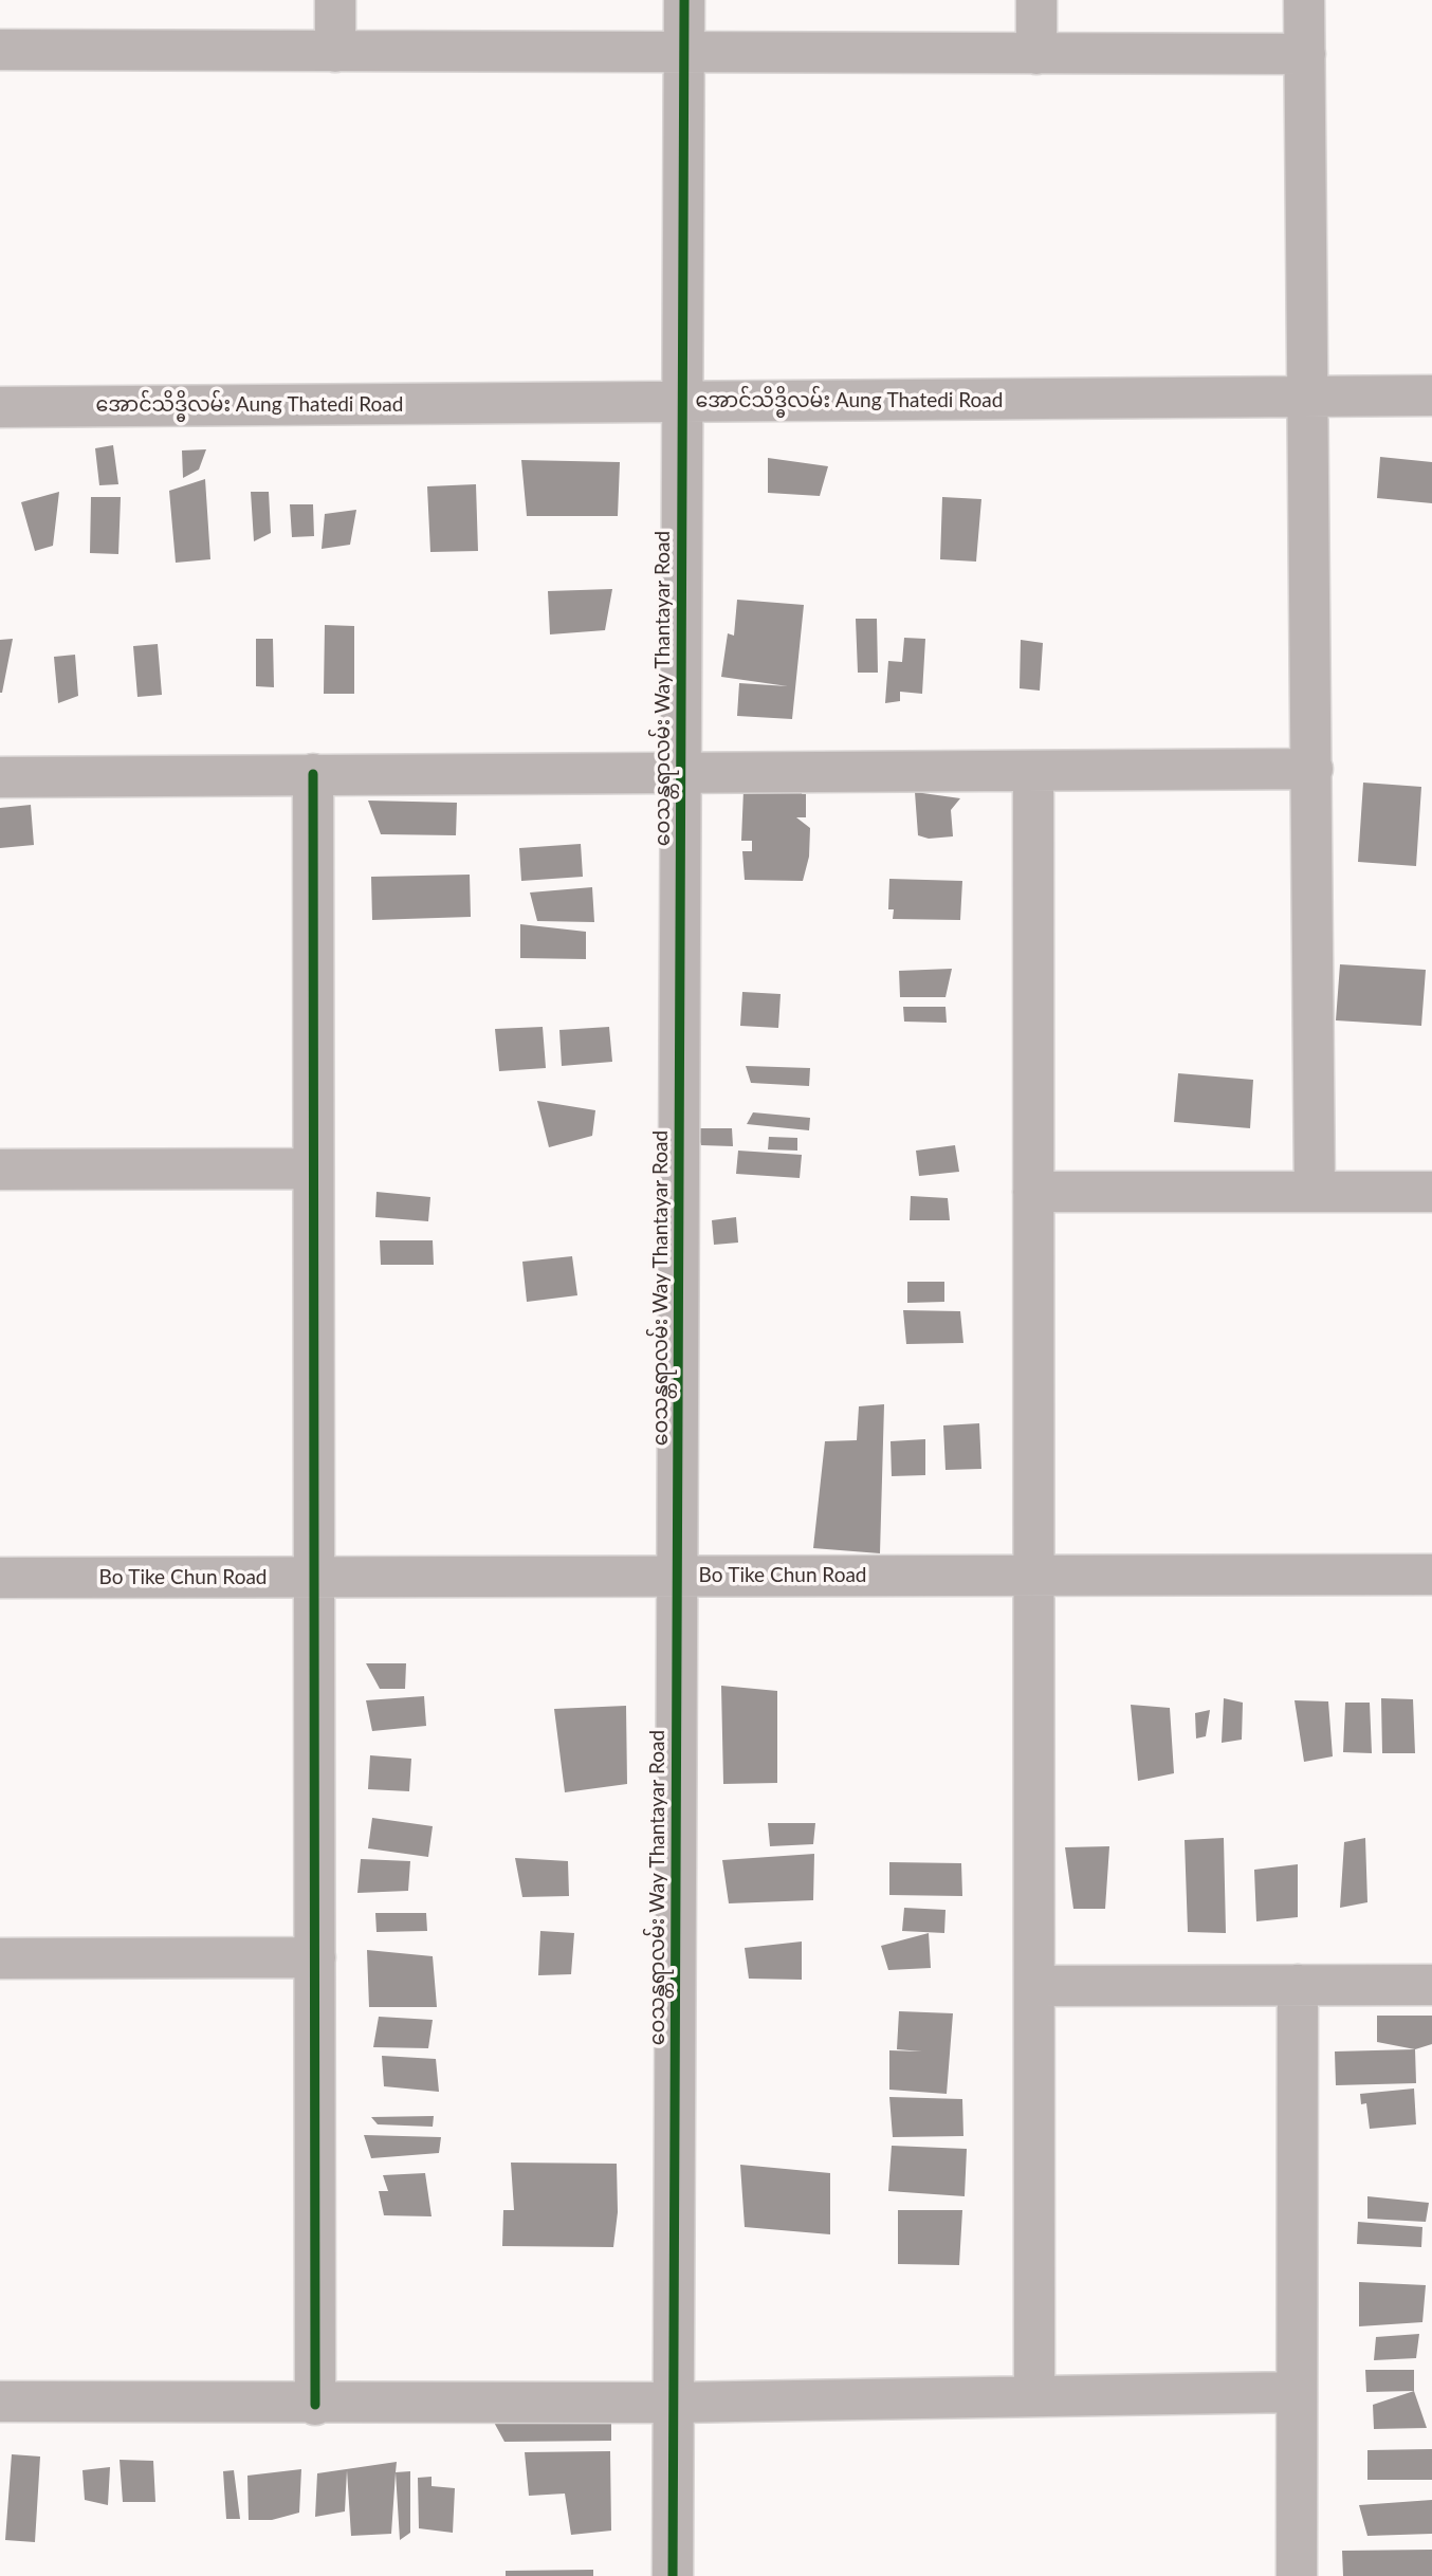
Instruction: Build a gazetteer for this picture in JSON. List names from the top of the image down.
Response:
{
  "streets": {
    "street": ["အောင်သိဒ္ဓိလမ်း Aung Thatedi Road", "ဝေသန္တရာလမ်း Way Thantayar Road", "Bo Tike Chun Road"]
  },
  "crossings": [
    ["အောင်သိဒ္ဓိလမ်း Aung Thatedi Road", "ဝေသန္တရာလမ်း Way Thantayar Road"],
    ["ဝေသန္တရာလမ်း Way Thantayar Road", "Bo Tike Chun Road"]
  ]
}
